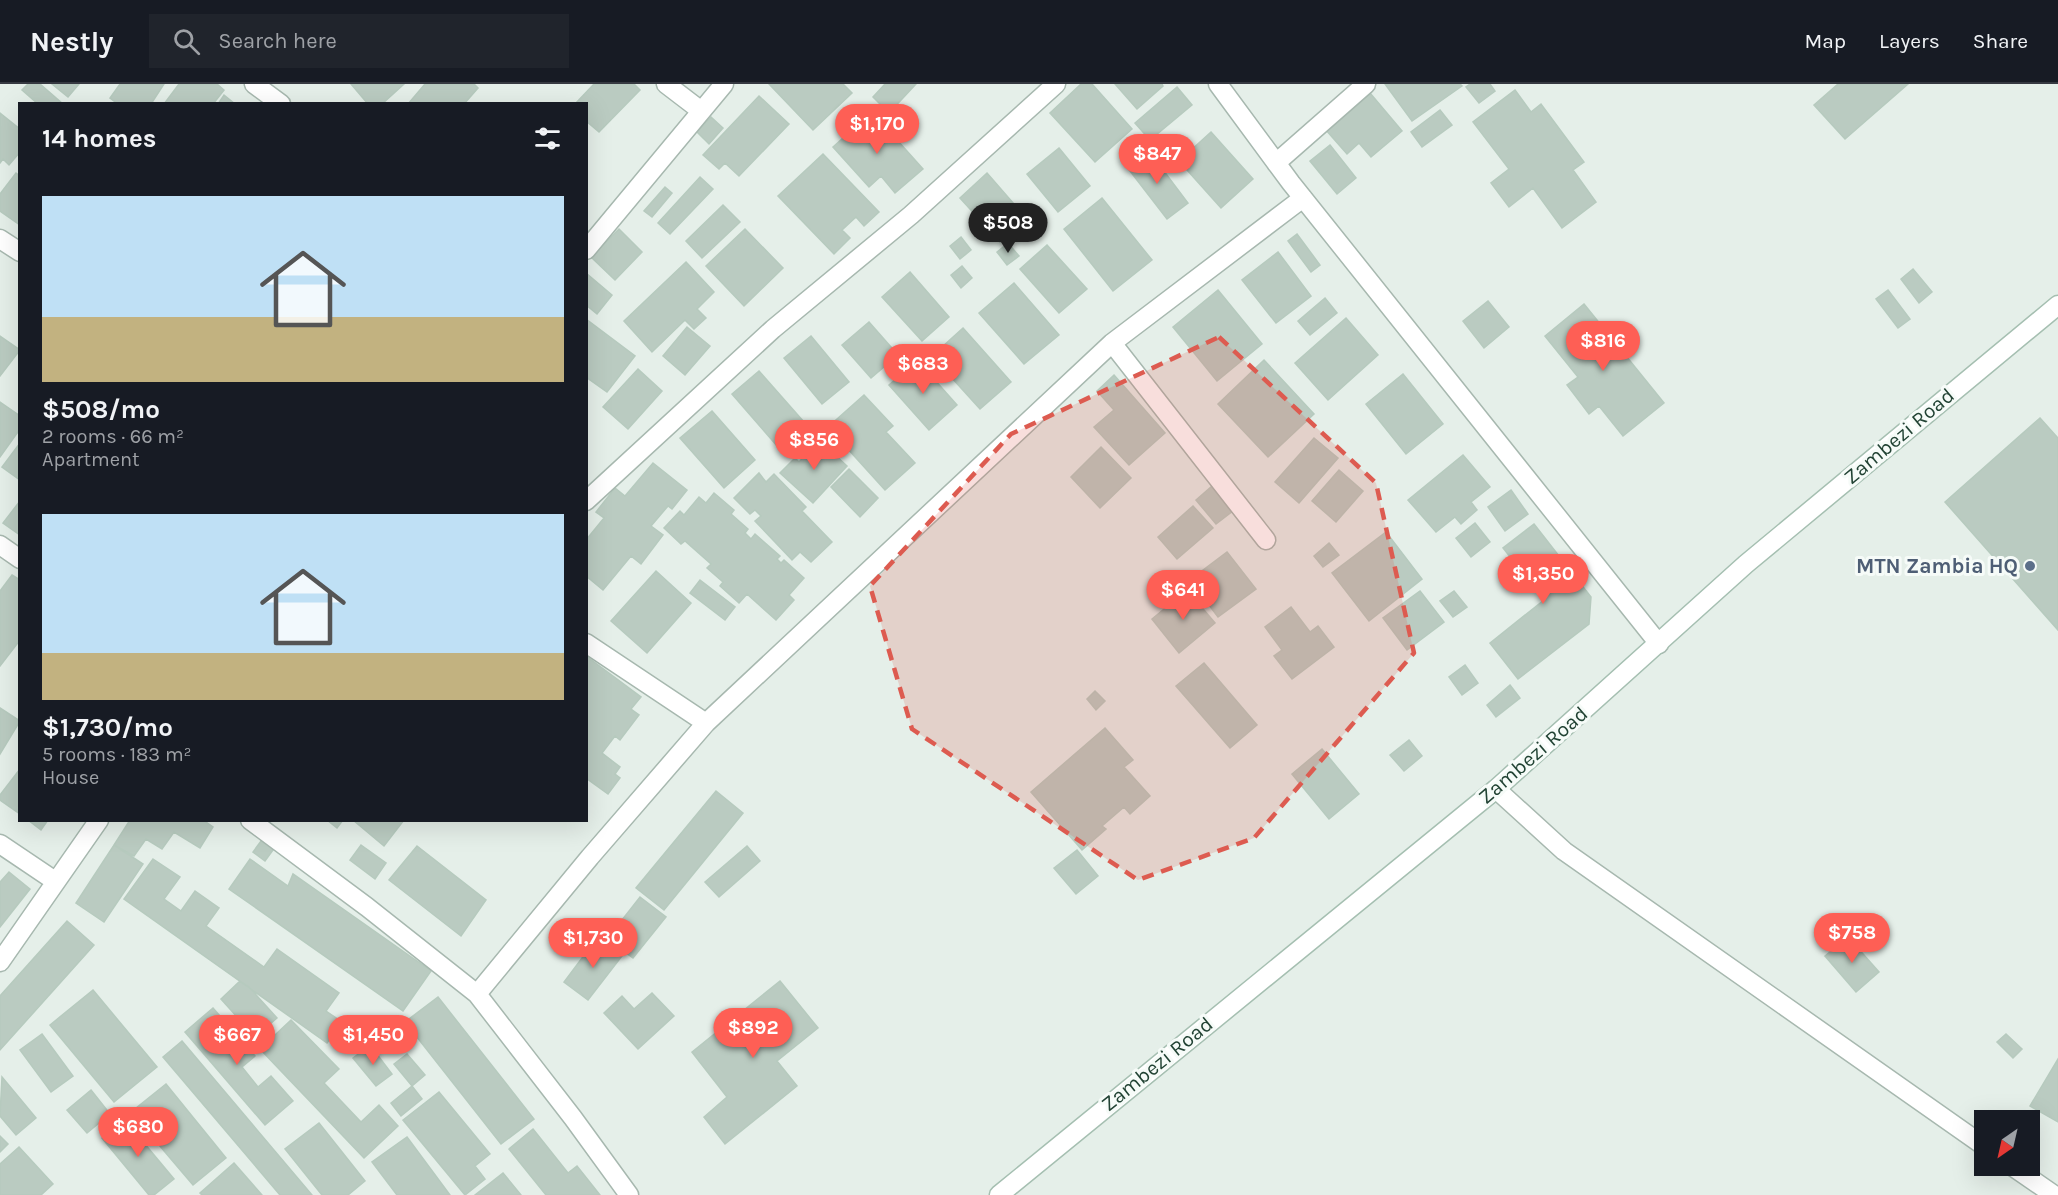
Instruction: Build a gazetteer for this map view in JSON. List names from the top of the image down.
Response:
{
  "streets": {
    "street": ["Zambezi Road"]
  },
  "places": ["MTN Zambia HQ"],
  "north": "bottom left",
  "page": {
    "header": "Nestly",
    "search": "Search here",
    "nav": ["Map", "Layers", "Share"],
    "heading": "14 homes",
    "price": [
      "$1,170",
      "$847",
      "$508",
      "$816",
      "$683",
      "$856",
      "$1,350",
      "$641",
      "$758",
      "$1,730",
      "$892",
      "$667",
      "$1,450",
      "$680"
    ],
    "list": [
      {
        "name": "$508/mo",
        "note": "2 rooms · 66 m² · Apartment"
      },
      {
        "name": "$1,730/mo",
        "note": "5 rooms · 183 m² · House"
      }
    ]
  }
}
